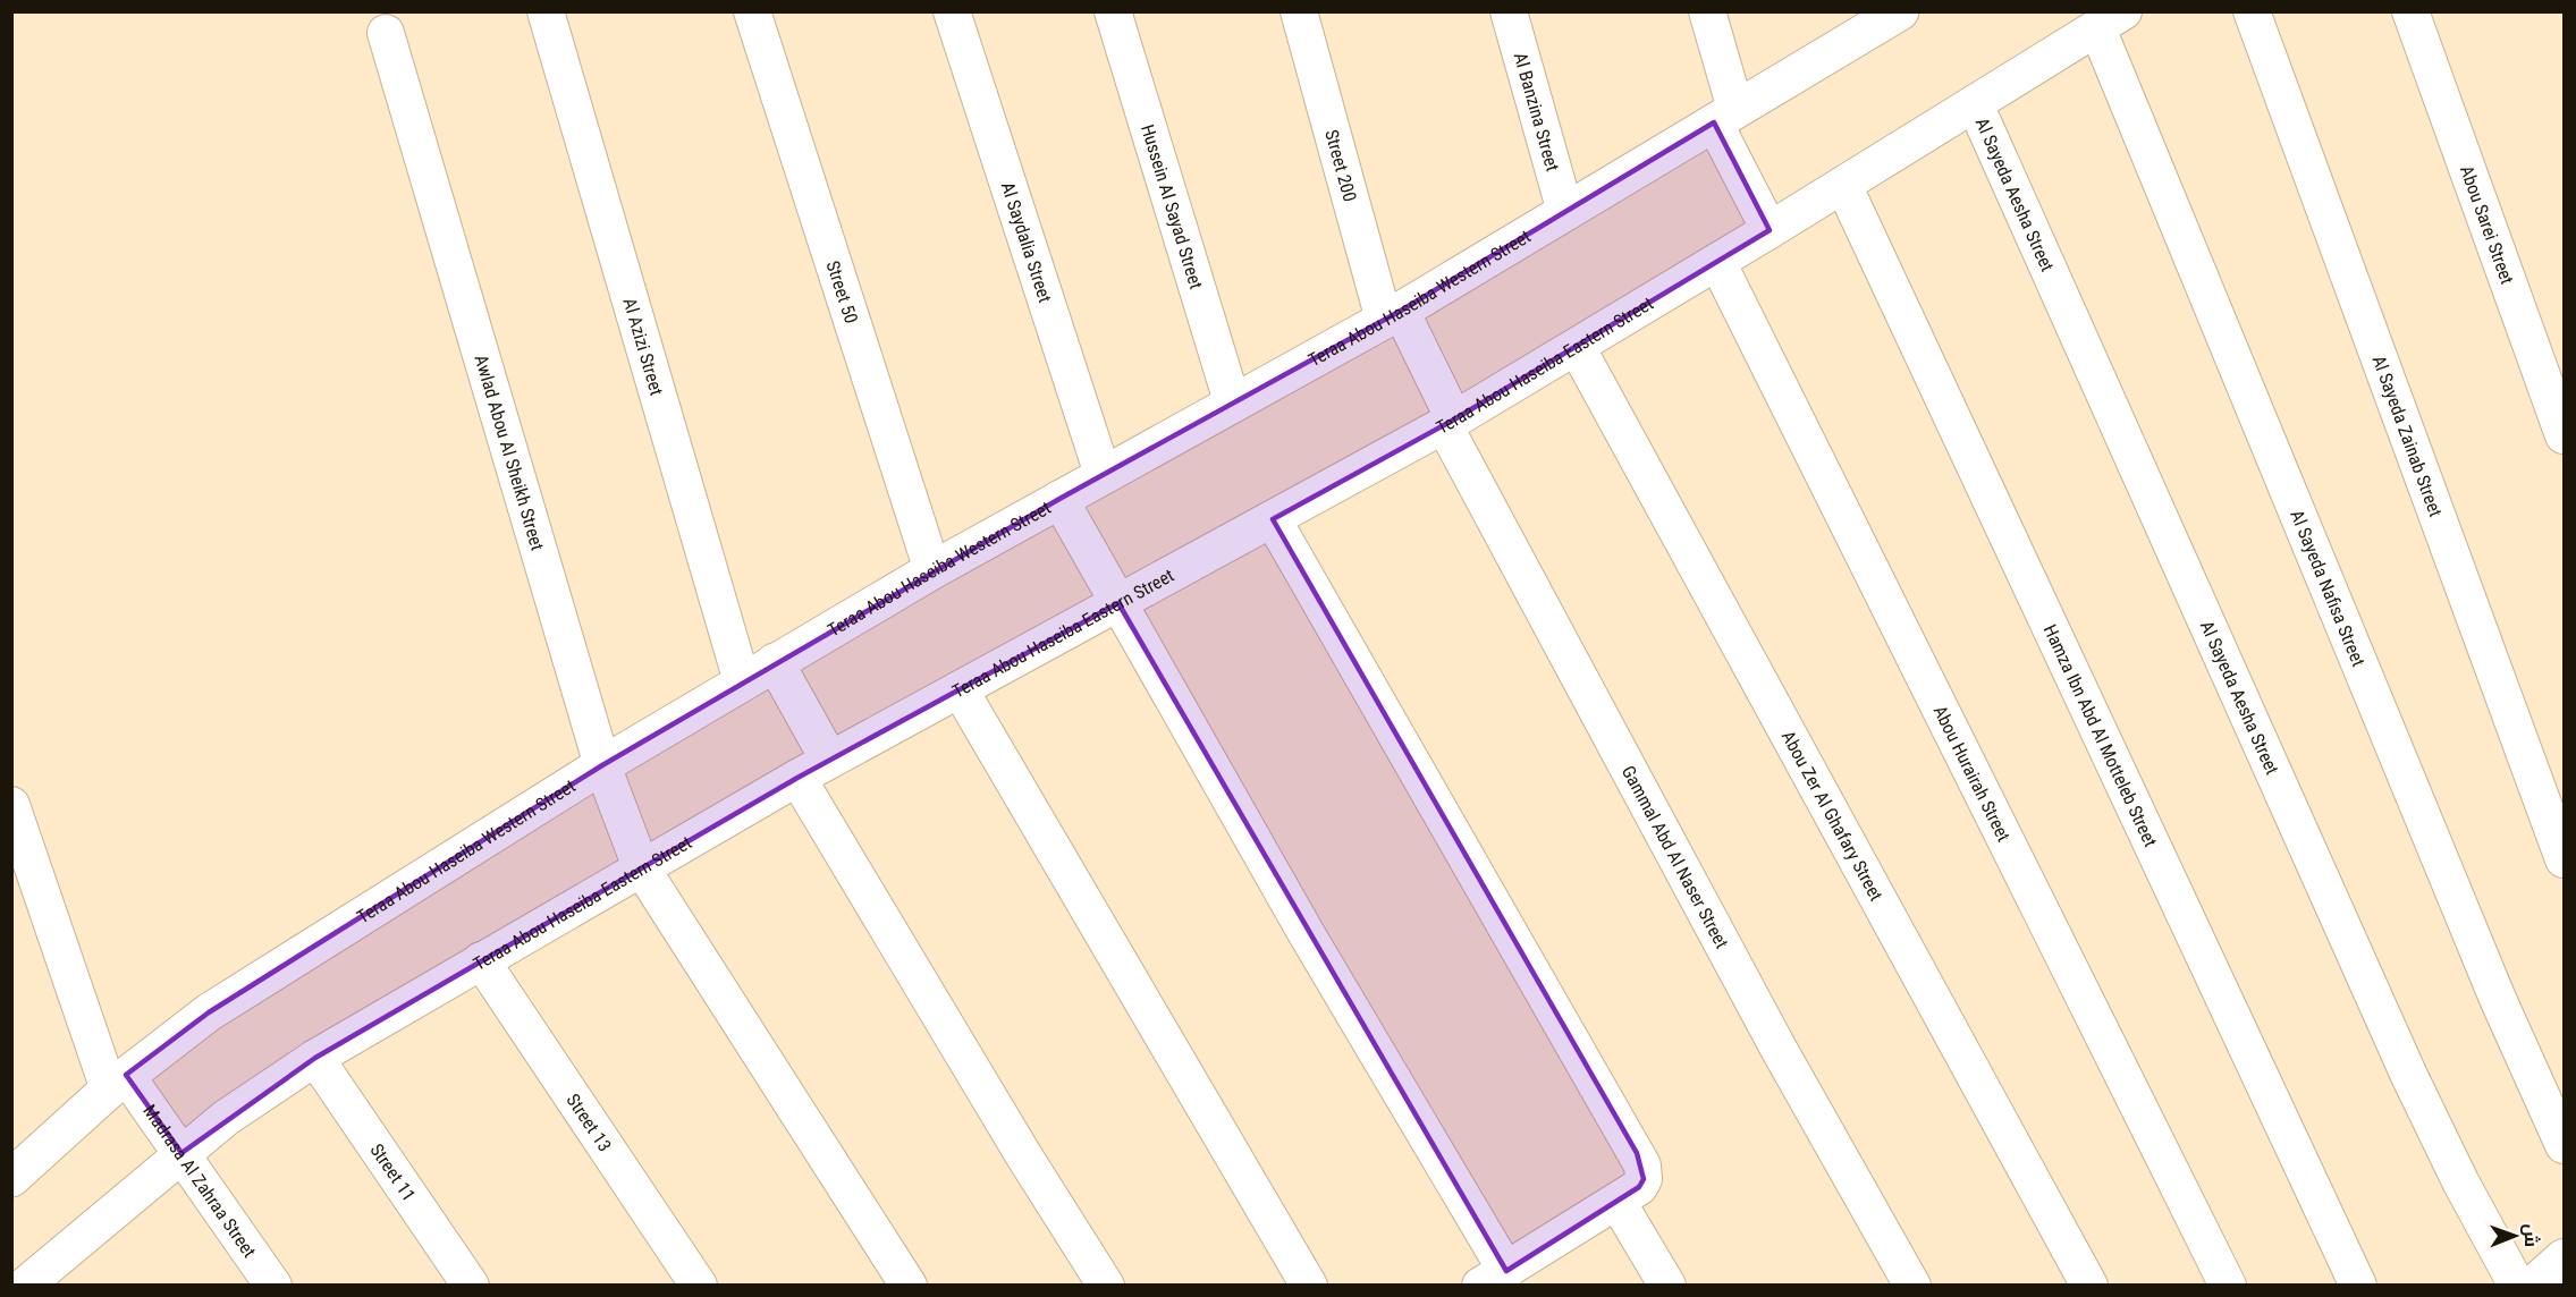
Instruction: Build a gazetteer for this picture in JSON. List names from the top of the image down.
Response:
{
  "streets": {
    "street": [
      "Al Banzina Street",
      "Street 200",
      "Al Sayeda Aesha Street",
      "Hussein Al Sayad Street",
      "Abou Sarei Street",
      "Al Saydalia Street",
      "Street 50",
      "Teraa Abou Haseiba Western Street",
      "Al Azizi Street",
      "Teraa Abou Haseiba Eastern Street",
      "Al Sayeda Zainab Street",
      "Awlad Abou Al Sheikh Street",
      "Al Sayeda Nafisa Street",
      "Hamza Ibn Abd Al Motteleb Street",
      "Abou Hurairah Street",
      "Abou Zer Al Ghafary Street",
      "Gammal Abd Al Naser Street",
      "Street 13",
      "Street 11",
      "Madrasa Al Zahraa Street"
    ]
  },
  "crossings": [
    ["Al Banzina Street", "Teraa Abou Haseiba Western Street"],
    ["Street 200", "Teraa Abou Haseiba Western Street"],
    ["Street 200", "Teraa Abou Haseiba Eastern Street"],
    ["Street 200", "Gammal Abd Al Naser Street"],
    ["Al Sayeda Aesha Street", "Teraa Abou Haseiba Eastern Street"],
    ["Hussein Al Sayad Street", "Teraa Abou Haseiba Western Street"],
    ["Al Saydalia Street", "Teraa Abou Haseiba Western Street"],
    ["Street 50", "Teraa Abou Haseiba Western Street"],
    ["Teraa Abou Haseiba Western Street", "Al Azizi Street"],
    ["Teraa Abou Haseiba Western Street", "Awlad Abou Al Sheikh Street"],
    ["Teraa Abou Haseiba Western Street", "Madrasa Al Zahraa Street"],
    ["Teraa Abou Haseiba Eastern Street", "Awlad Abou Al Sheikh Street"],
    ["Teraa Abou Haseiba Eastern Street", "Al Sayeda Nafisa Street"],
    ["Teraa Abou Haseiba Eastern Street", "Hamza Ibn Abd Al Motteleb Street"],
    ["Teraa Abou Haseiba Eastern Street", "Abou Hurairah Street"],
    ["Teraa Abou Haseiba Eastern Street", "Abou Zer Al Ghafary Street"],
    ["Teraa Abou Haseiba Eastern Street", "Gammal Abd Al Naser Street"],
    ["Teraa Abou Haseiba Eastern Street", "Street 13"],
    ["Teraa Abou Haseiba Eastern Street", "Street 11"],
    ["Teraa Abou Haseiba Eastern Street", "Madrasa Al Zahraa Street"]
  ],
  "north": "right"
}
